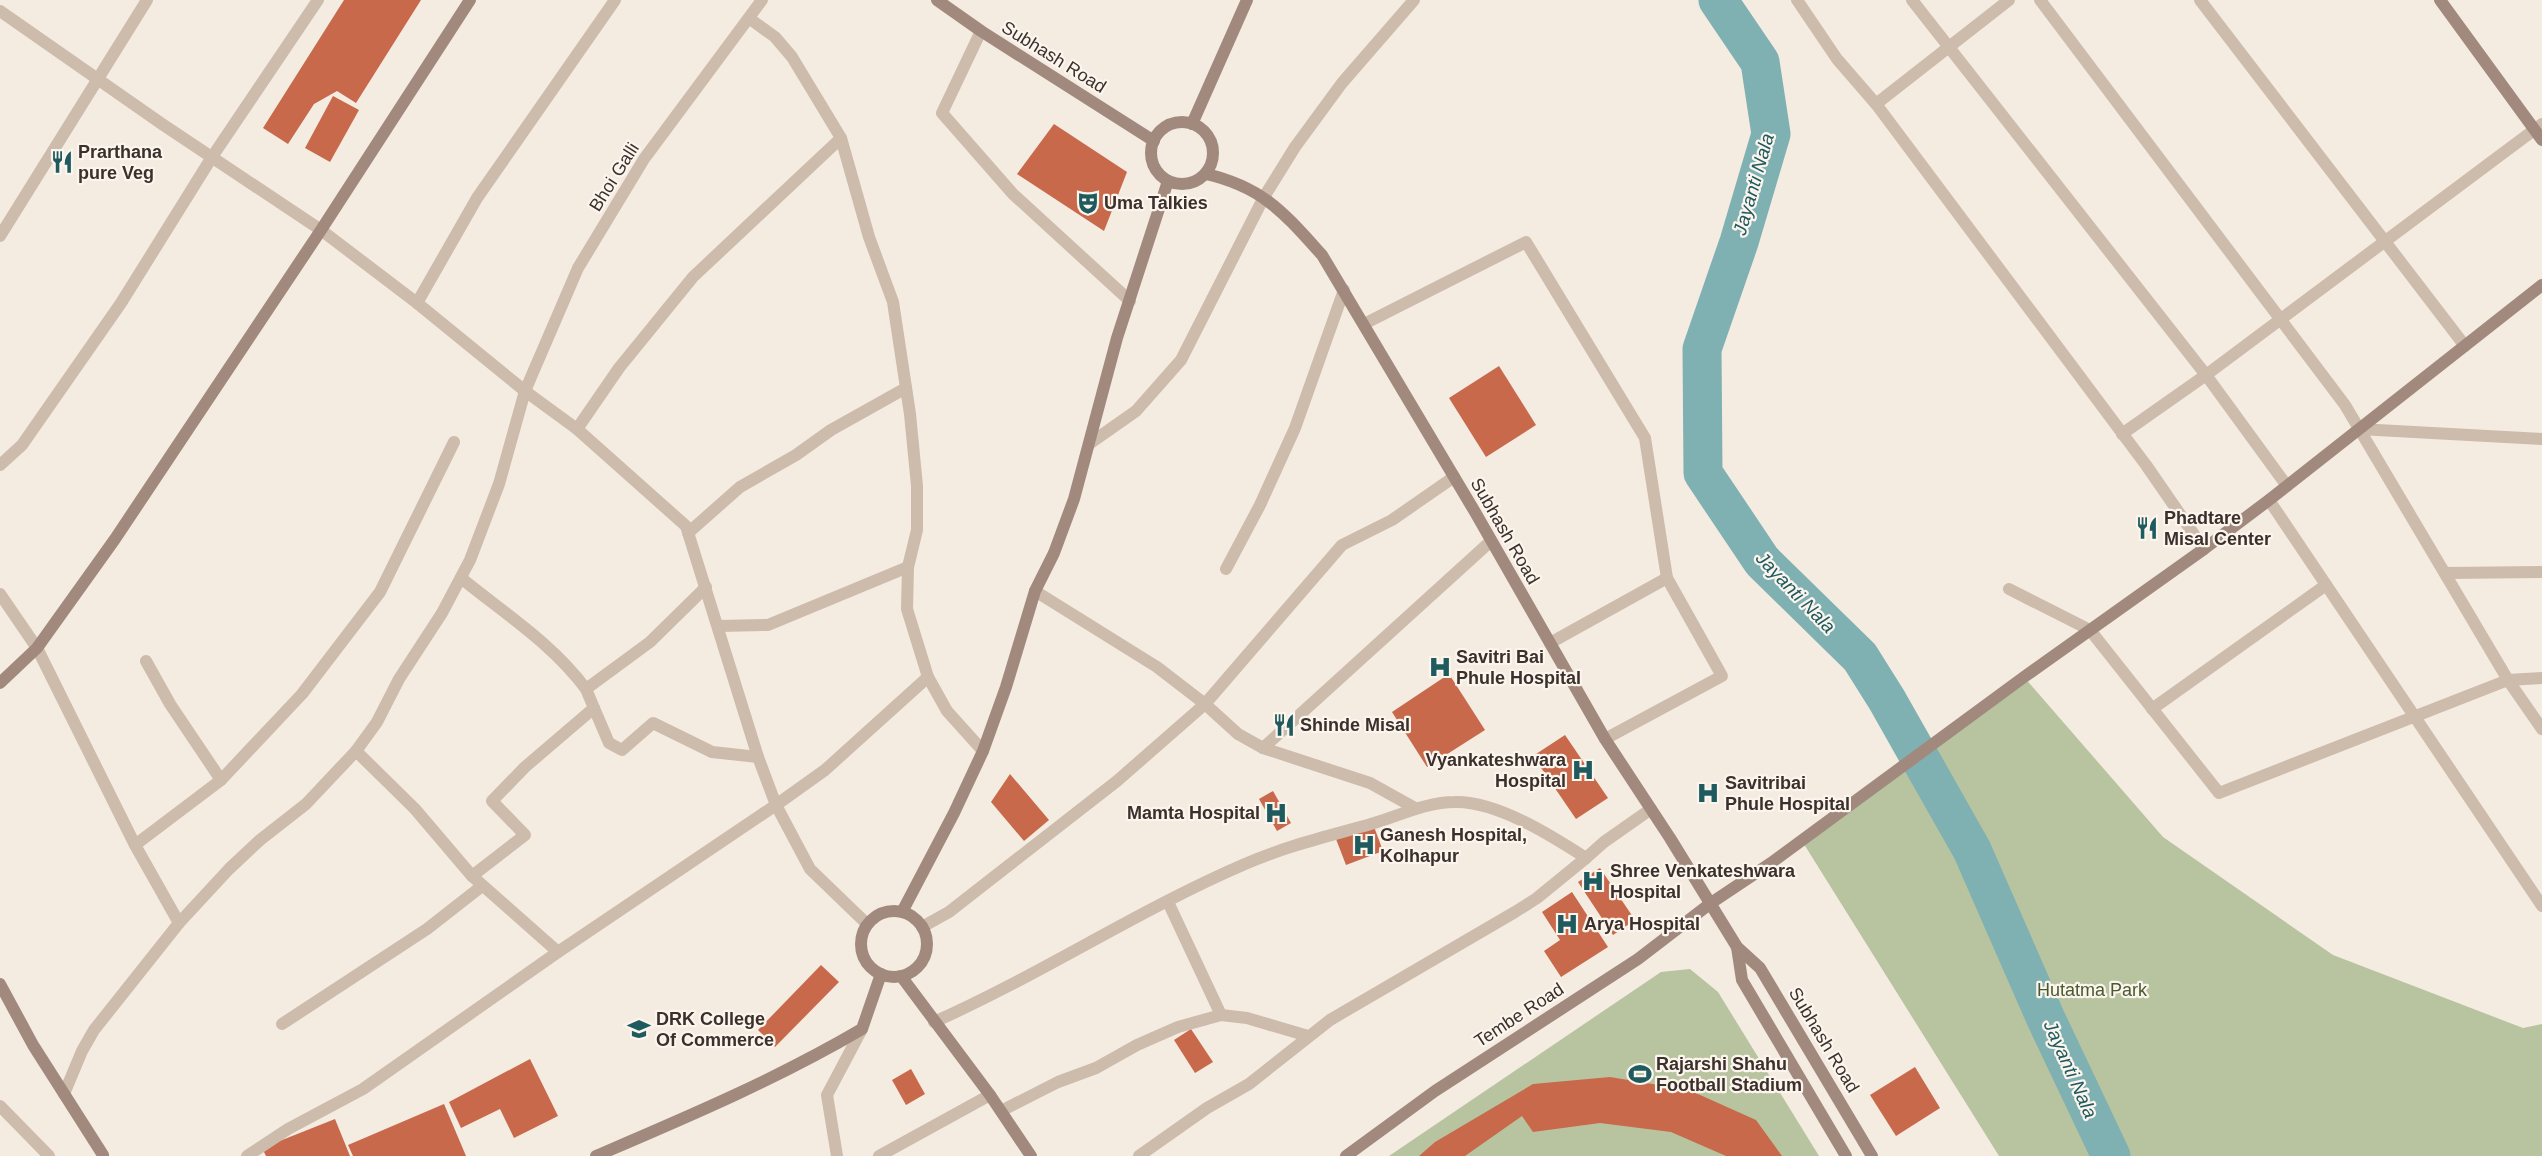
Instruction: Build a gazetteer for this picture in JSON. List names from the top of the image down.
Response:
{
  "streets": {
    "main road": ["Subhash Road", "Tembe Road"],
    "street": ["Bhoi Galli"]
  },
  "crossings": [
    ["Subhash Road", "Tembe Road"]
  ],
  "water": ["Jayanti Nala"],
  "parks": ["Hutatma Park"],
  "places": {
    "restaurant": ["Prarthana pure Veg", "Phadtare Misal Center", "Shinde Misal"],
    "theatre": ["Uma Talkies"],
    "hospital": [
      "Savitri Bai Phule Hospital",
      "Vyankateshwara Hospital",
      "Savitribai Phule Hospital",
      "Mamta Hospital",
      "Ganesh Hospital, Kolhapur",
      "Shree Venkateshwara Hospital",
      "Arya Hospital"
    ],
    "school or university": ["DRK College Of Commerce"],
    "sports": ["Rajarshi Shahu Football Stadium"]
  }
}
